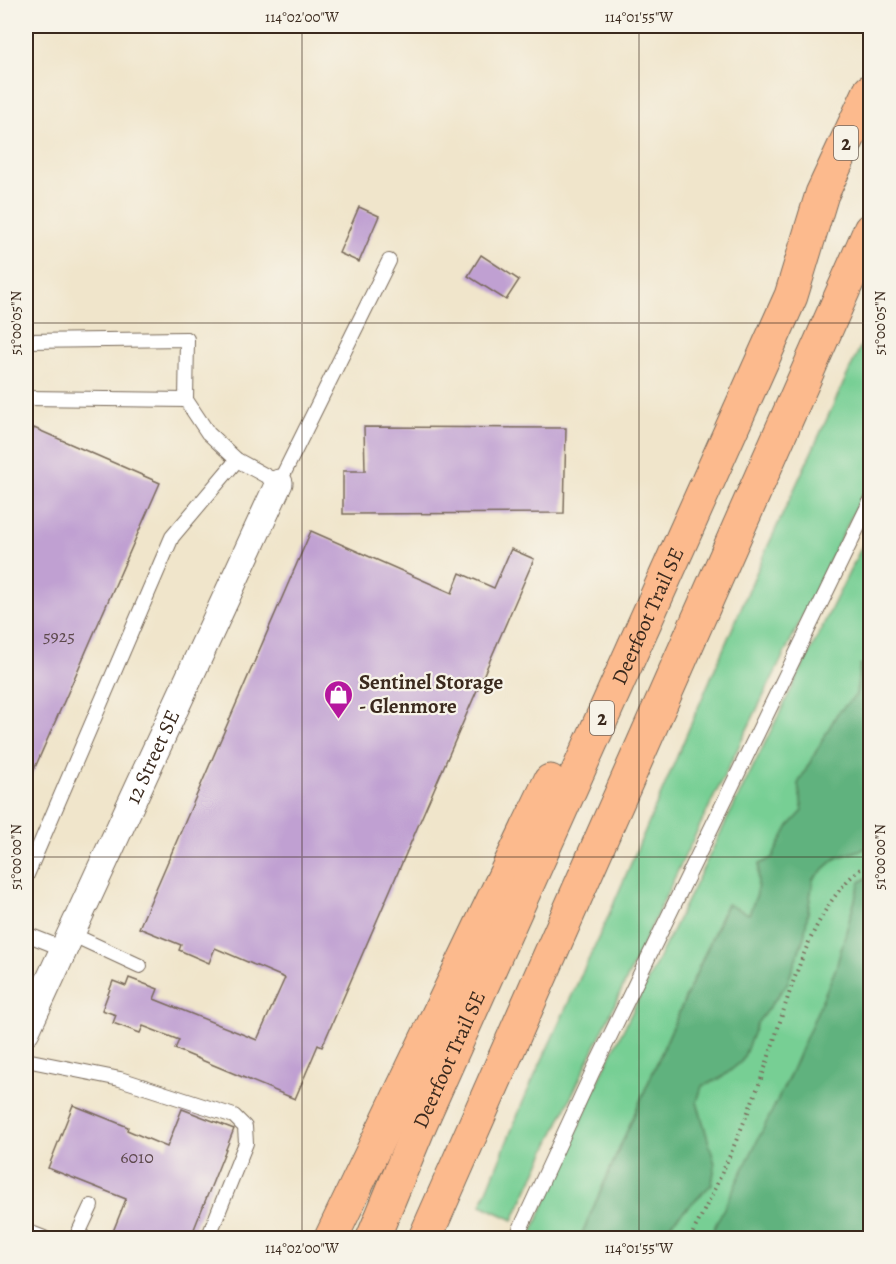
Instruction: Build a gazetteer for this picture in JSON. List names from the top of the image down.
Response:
{
  "streets": {
    "highway": ["2", "Deerfoot Trail SE"],
    "street": ["12 Street SE"]
  },
  "places": {
    "shop": ["Sentinel Storage - Glenmore"]
  },
  "house_numbers": ["5925", "6010"],
  "coordinates": [
    "114°02'00\"W",
    "114°01'55\"W",
    "51°00'05\"N",
    "51°00'00\"N"
  ]
}
